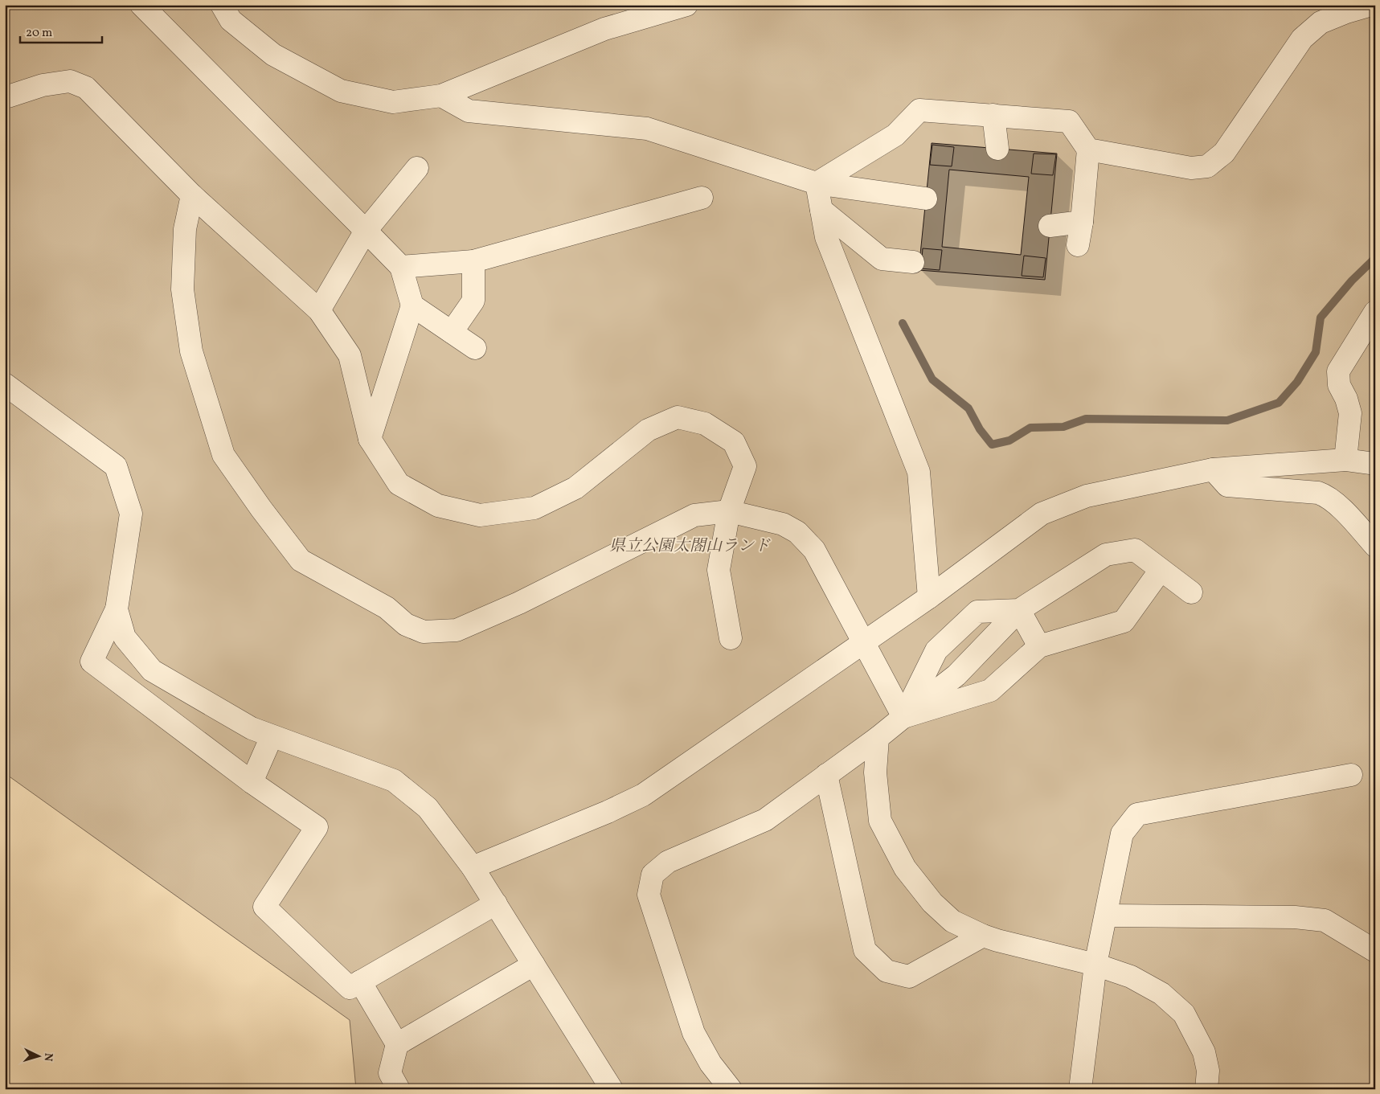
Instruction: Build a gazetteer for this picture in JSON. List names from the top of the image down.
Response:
{
  "parks": ["県立公園太閤山ランド"],
  "scale_bar": "20 m",
  "north": "right"
}
